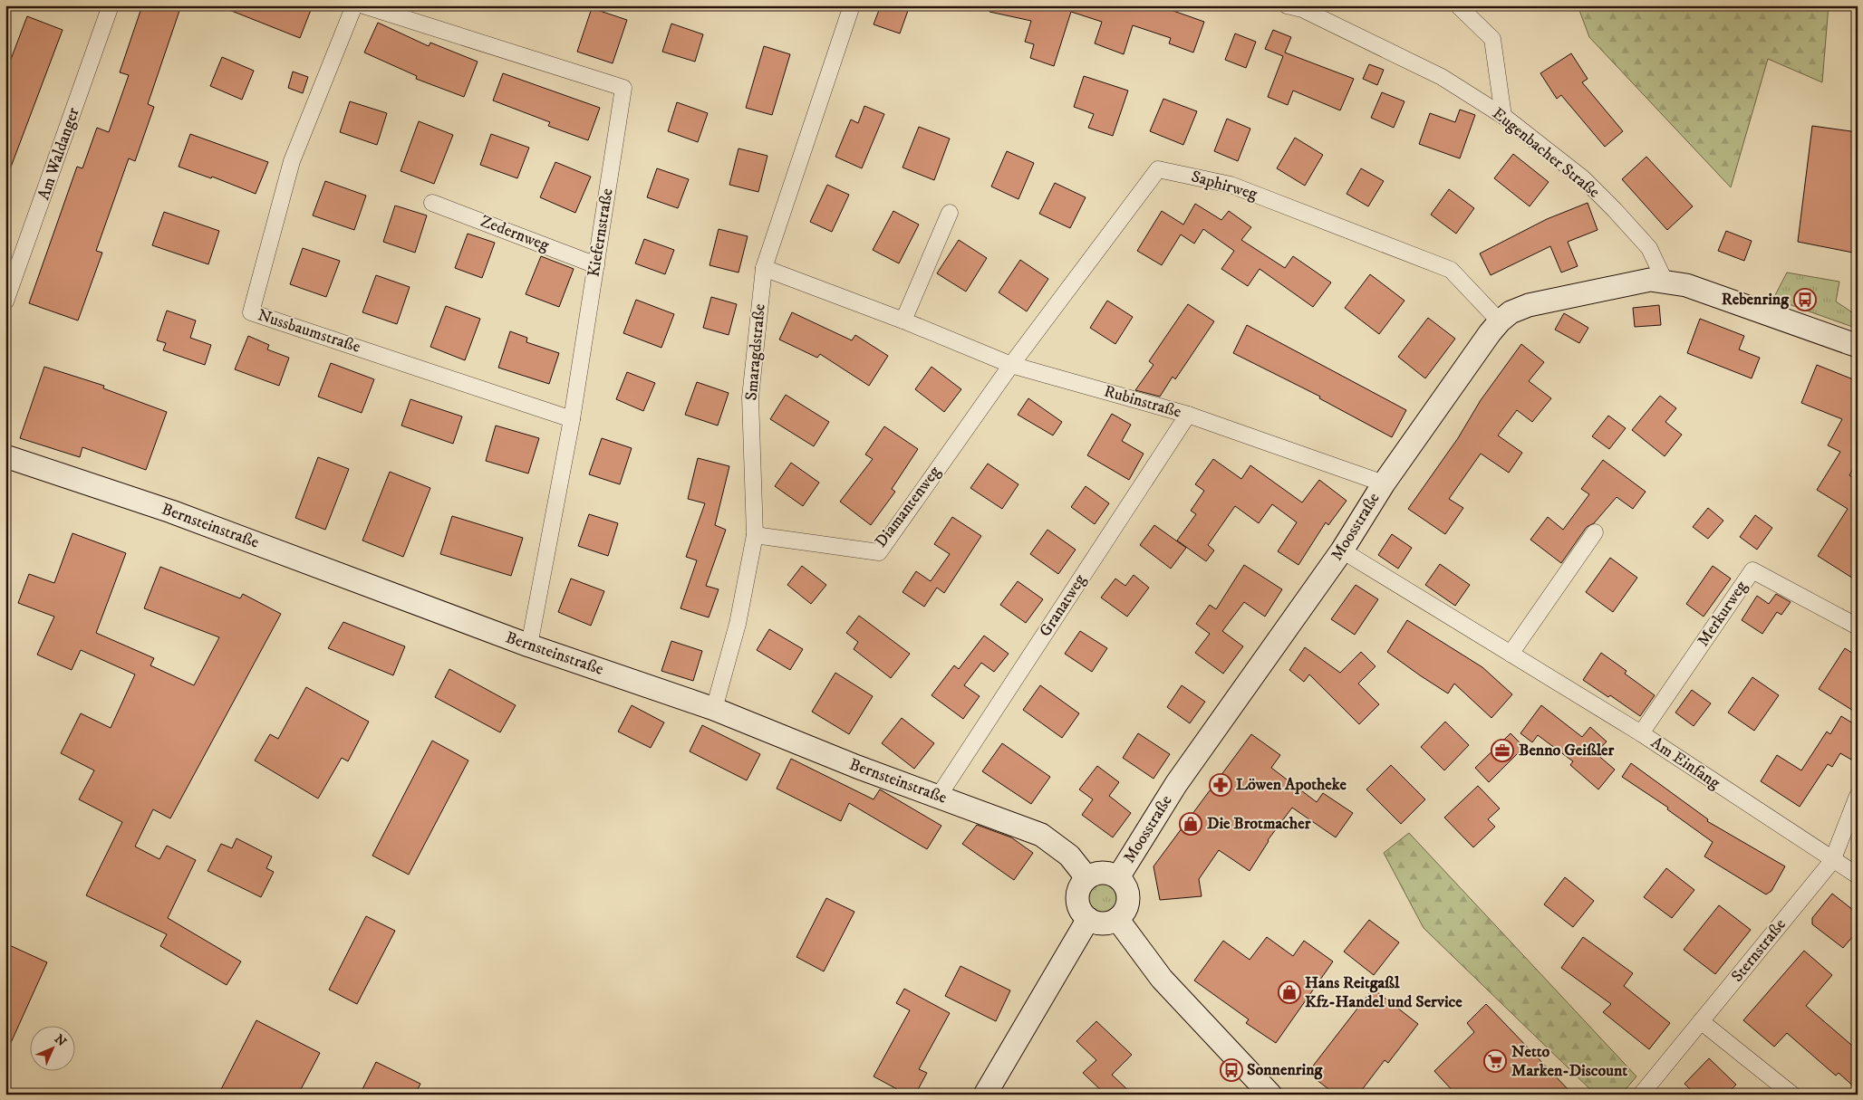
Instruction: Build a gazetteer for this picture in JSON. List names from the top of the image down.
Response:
{
  "streets": {
    "street": [
      "Eugenbacher Straße",
      "Am Waldanger",
      "Saphirweg",
      "Kiefernstraße",
      "Zedernweg",
      "Nussbaumstraße",
      "Smaragdstraße",
      "Rubinstraße",
      "Diamantenweg",
      "Bernsteinstraße",
      "Moosstraße",
      "Granatweg",
      "Merkurweg",
      "Am Einfang",
      "Sternstraße"
    ]
  },
  "crossings": [
    ["Eugenbacher Straße", "Moosstraße"],
    ["Saphirweg", "Rubinstraße"],
    ["Saphirweg", "Diamantenweg"],
    ["Saphirweg", "Moosstraße"],
    ["Kiefernstraße", "Zedernweg"],
    ["Kiefernstraße", "Nussbaumstraße"],
    ["Kiefernstraße", "Bernsteinstraße"],
    ["Smaragdstraße", "Rubinstraße"],
    ["Smaragdstraße", "Diamantenweg"],
    ["Smaragdstraße", "Bernsteinstraße"],
    ["Rubinstraße", "Diamantenweg"],
    ["Rubinstraße", "Moosstraße"],
    ["Rubinstraße", "Granatweg"],
    ["Bernsteinstraße", "Moosstraße"],
    ["Bernsteinstraße", "Granatweg"],
    ["Moosstraße", "Am Einfang"],
    ["Merkurweg", "Am Einfang"],
    ["Am Einfang", "Sternstraße"]
  ],
  "places": {
    "bus stop": ["Rebenring", "Sonnenring"],
    "office": ["Benno Geißler"],
    "pharmacy": ["Löwen Apotheke"],
    "shop": ["Die Brotmacher", "Hans Reitgaßl Kfz-Handel und Service"],
    "supermarket": ["Netto Marken-Discount"]
  },
  "north": "top right"
}
